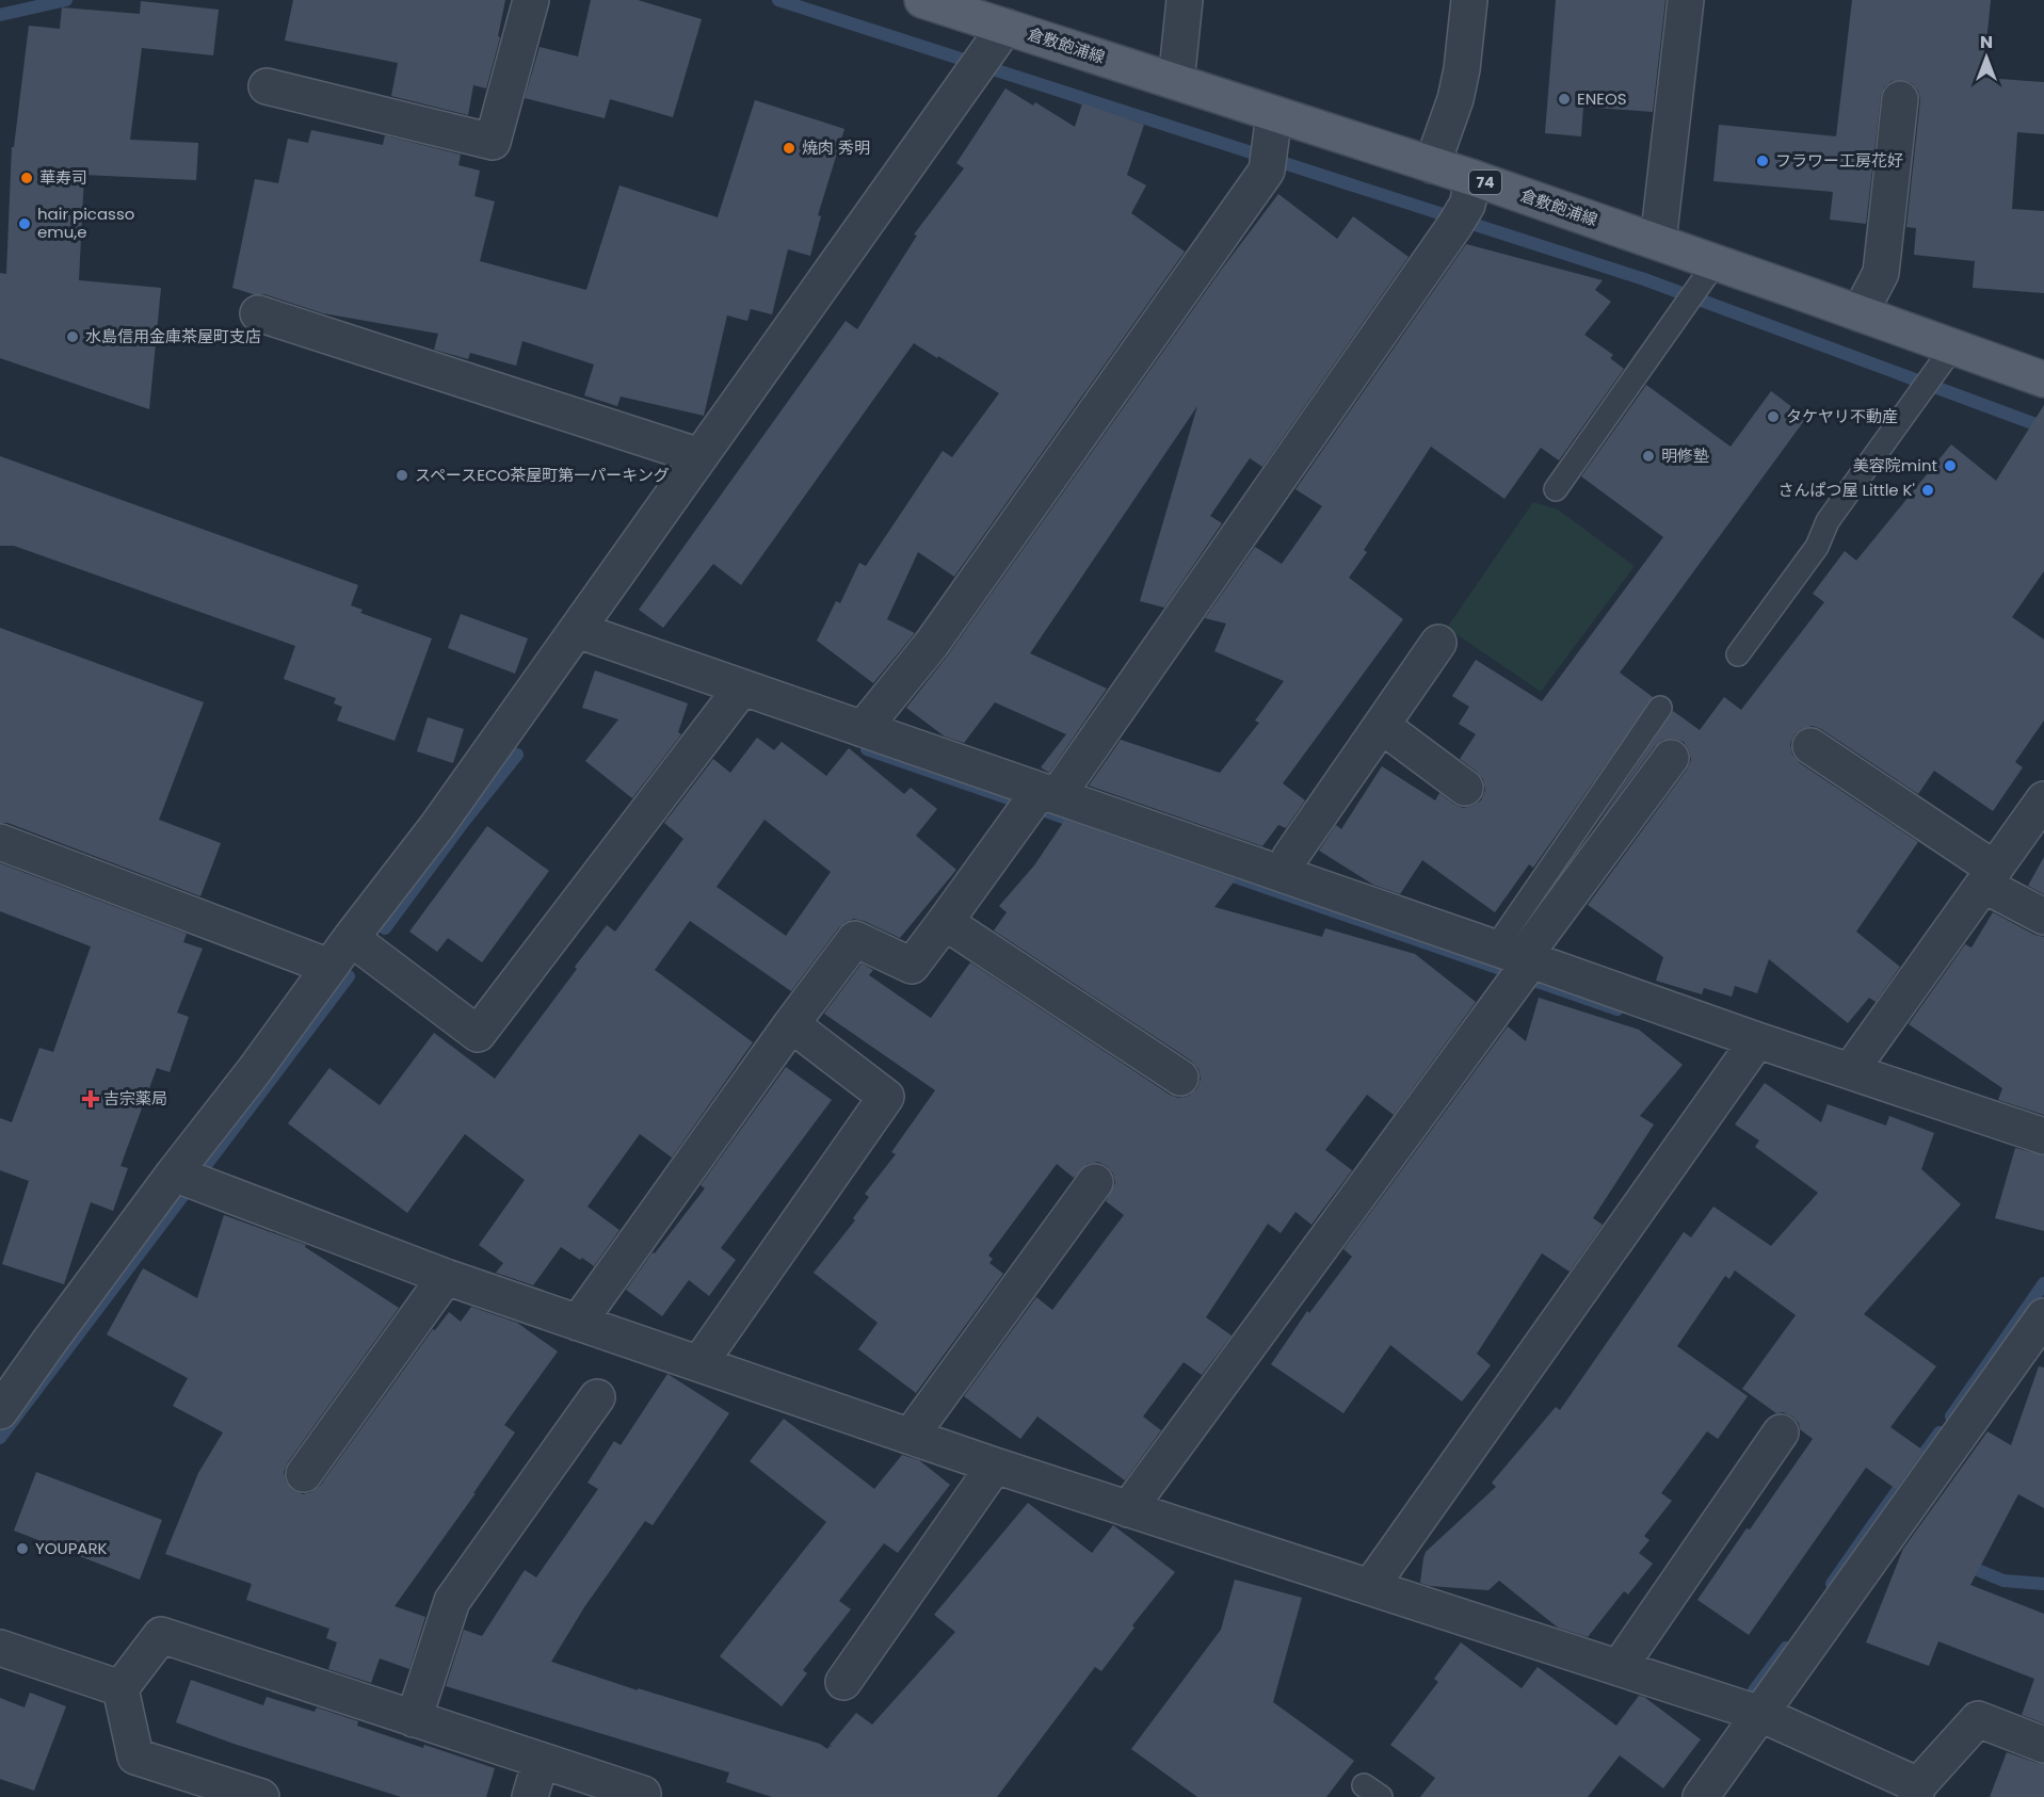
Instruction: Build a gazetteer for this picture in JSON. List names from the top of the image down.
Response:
{
  "streets": {
    "main road": ["倉敷飽浦線", "74"]
  },
  "places": {
    "other": [
      "ENEOS",
      "焼肉 秀明",
      "フラワー工房花好",
      "華寿司",
      "hair picasso emu,e",
      "水島信用金庫茶屋町支店",
      "タケヤリ不動産",
      "明修塾",
      "美容院mint",
      "スペースECO茶屋町第一パーキング",
      "さんぱつ屋 Little K'",
      "YOUPARK"
    ],
    "health": ["吉宗薬局"]
  },
  "north": "top"
}
